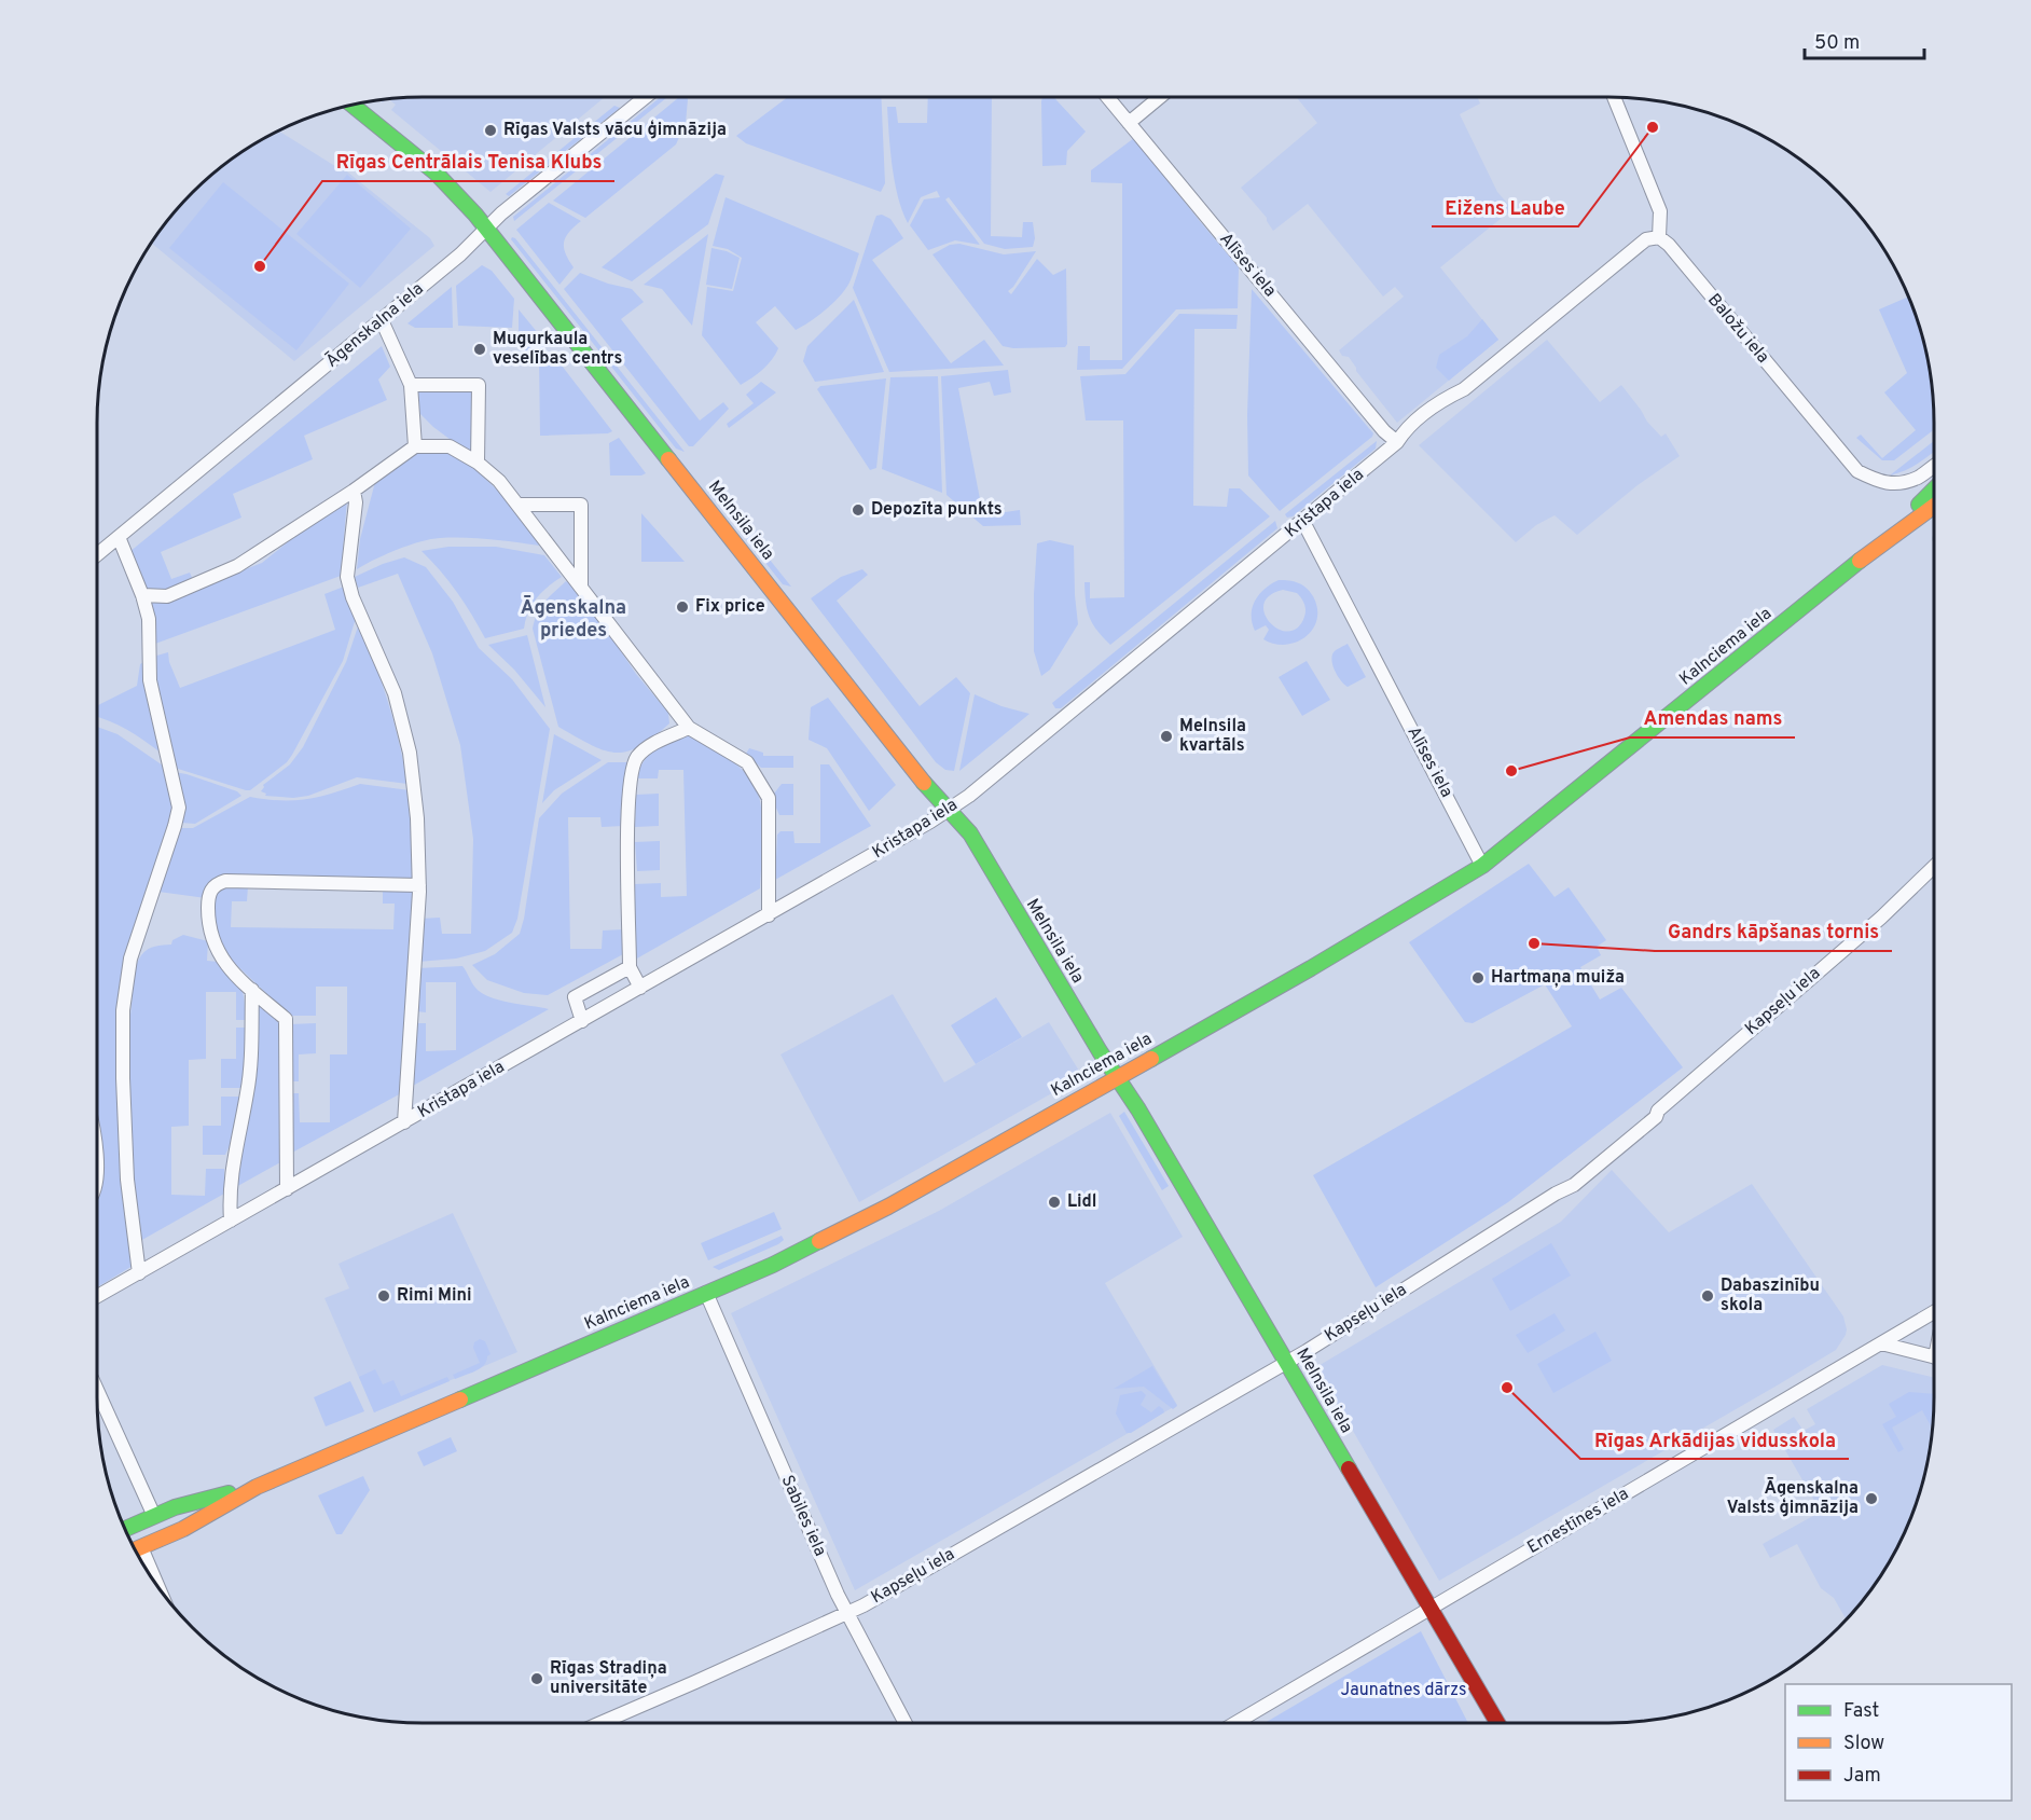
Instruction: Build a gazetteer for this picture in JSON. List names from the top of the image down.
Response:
{
  "streets": {
    "main road": ["Melnsila iela", "Kalnciema iela"],
    "street": [
      "Alīses iela",
      "Āgenskalna iela",
      "Baložu iela",
      "Kristapa iela",
      "Kapseļu iela",
      "Sabiles iela",
      "Ernestīnes iela"
    ]
  },
  "crossings": [
    ["Alīses iela", "Kristapa iela"],
    ["Alīses iela", "Kalnciema iela"],
    ["Āgenskalna iela", "Melnsila iela"],
    ["Baložu iela", "Kristapa iela"],
    ["Kristapa iela", "Melnsila iela"],
    ["Melnsila iela", "Kalnciema iela"],
    ["Melnsila iela", "Kapseļu iela"],
    ["Melnsila iela", "Ernestīnes iela"],
    ["Kalnciema iela", "Sabiles iela"],
    ["Kapseļu iela", "Sabiles iela"]
  ],
  "districts": ["Āgenskalna priedes"],
  "parks": ["Jaunatnes dārzs"],
  "places": [
    "Eižens Laube",
    "Rīgas Valsts vācu ģimnāzija",
    "Rīgas Centrālais Tenisa Klubs",
    "Mugurkaula veselības centrs",
    "Depozīta punkts",
    "Fix price",
    "Melnsila kvartāls",
    "Amendas nams",
    "Gandrs kāpšanas tornis",
    "Hartmaņa muiža",
    "Lidl",
    "Rimi Mini",
    "Dabaszinību skola",
    "Rīgas Arkādijas vidusskola",
    "Āgenskalna Valsts ģimnāzija",
    "Rīgas Stradiņa universitāte"
  ],
  "legend": ["Fast", "Slow", "Jam"],
  "scale_bar": "50 m"
}
